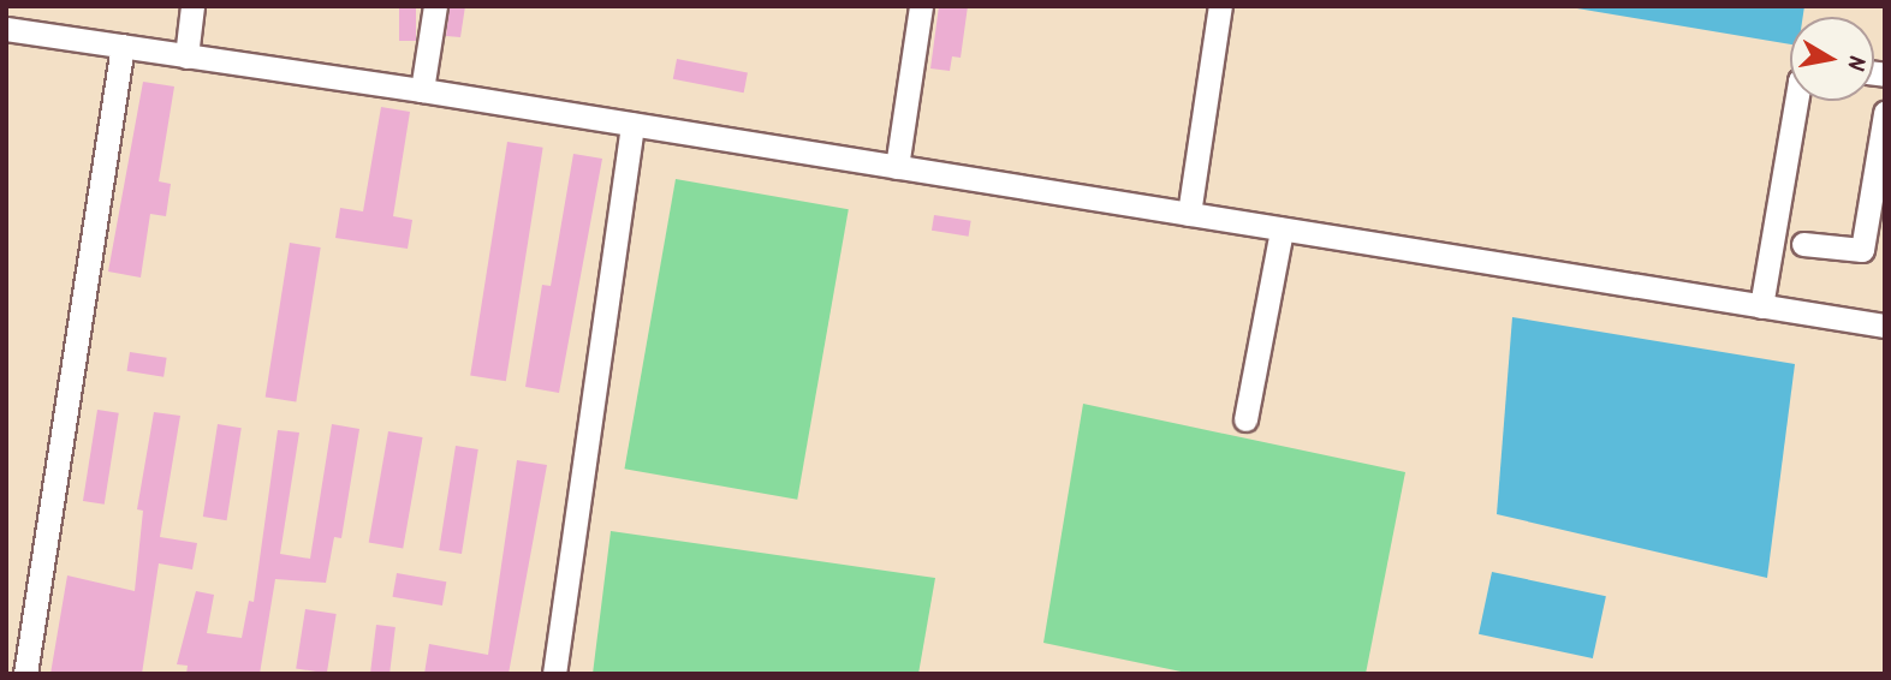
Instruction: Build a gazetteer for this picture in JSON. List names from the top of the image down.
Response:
{
  "north": "right"
}
